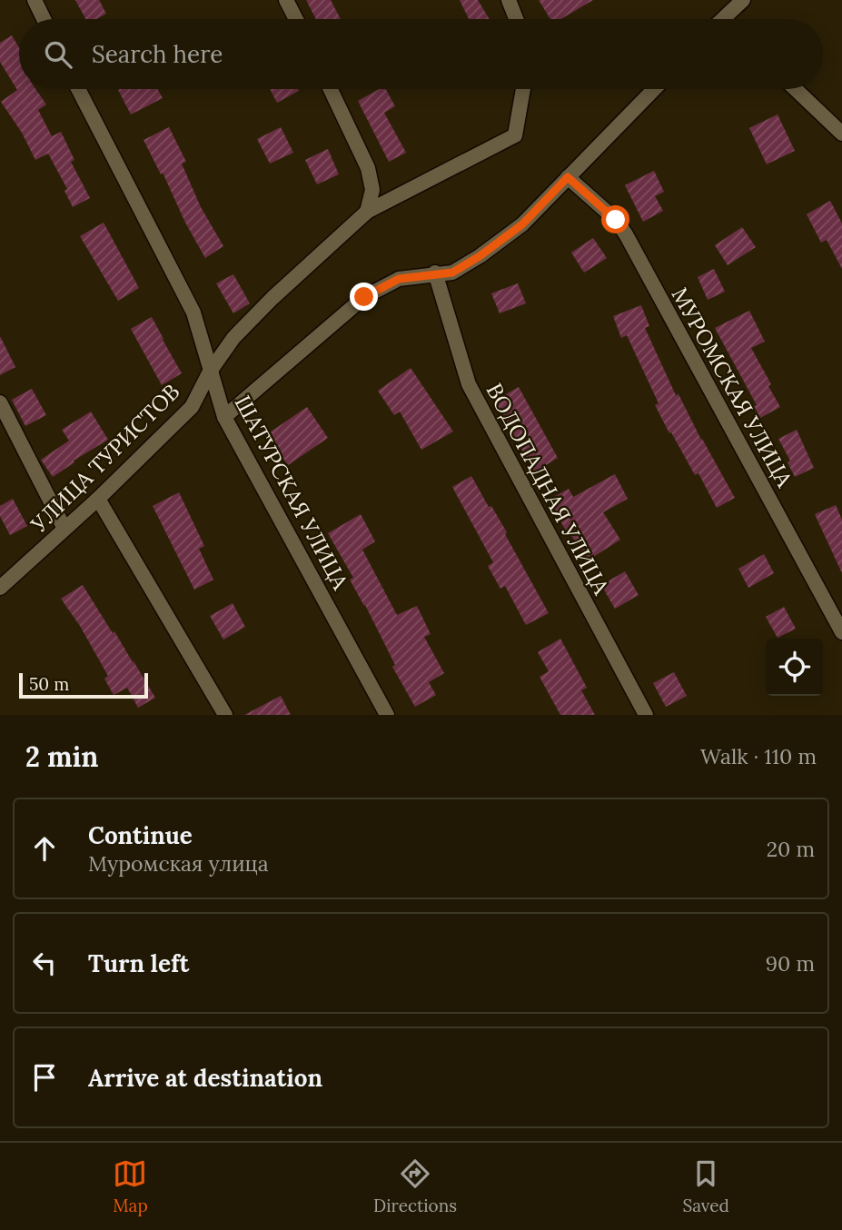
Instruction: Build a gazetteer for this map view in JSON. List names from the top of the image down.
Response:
{
  "streets": {
    "street": [
      "МУРОМСКАЯ УЛИЦА",
      "УЛИЦА ТУРИСТОВ",
      "ВОДОПАДНАЯ УЛИЦА",
      "ШАТУРСКАЯ УЛИЦА"
    ]
  },
  "crossings": [
    ["УЛИЦА ТУРИСТОВ", "ШАТУРСКАЯ УЛИЦА"]
  ],
  "scale_bar": "50 m",
  "page": {
    "search": "Search here",
    "scale": "50 m",
    "heading": ["2 min", "Walk · 110 m"],
    "list": [
      ["Continue", "Муромская улица", "20 m"],
      ["Turn left", "90 m"],
      "Arrive at destination"
    ],
    "nav": ["Map", "Directions", "Saved"]
  }
}
